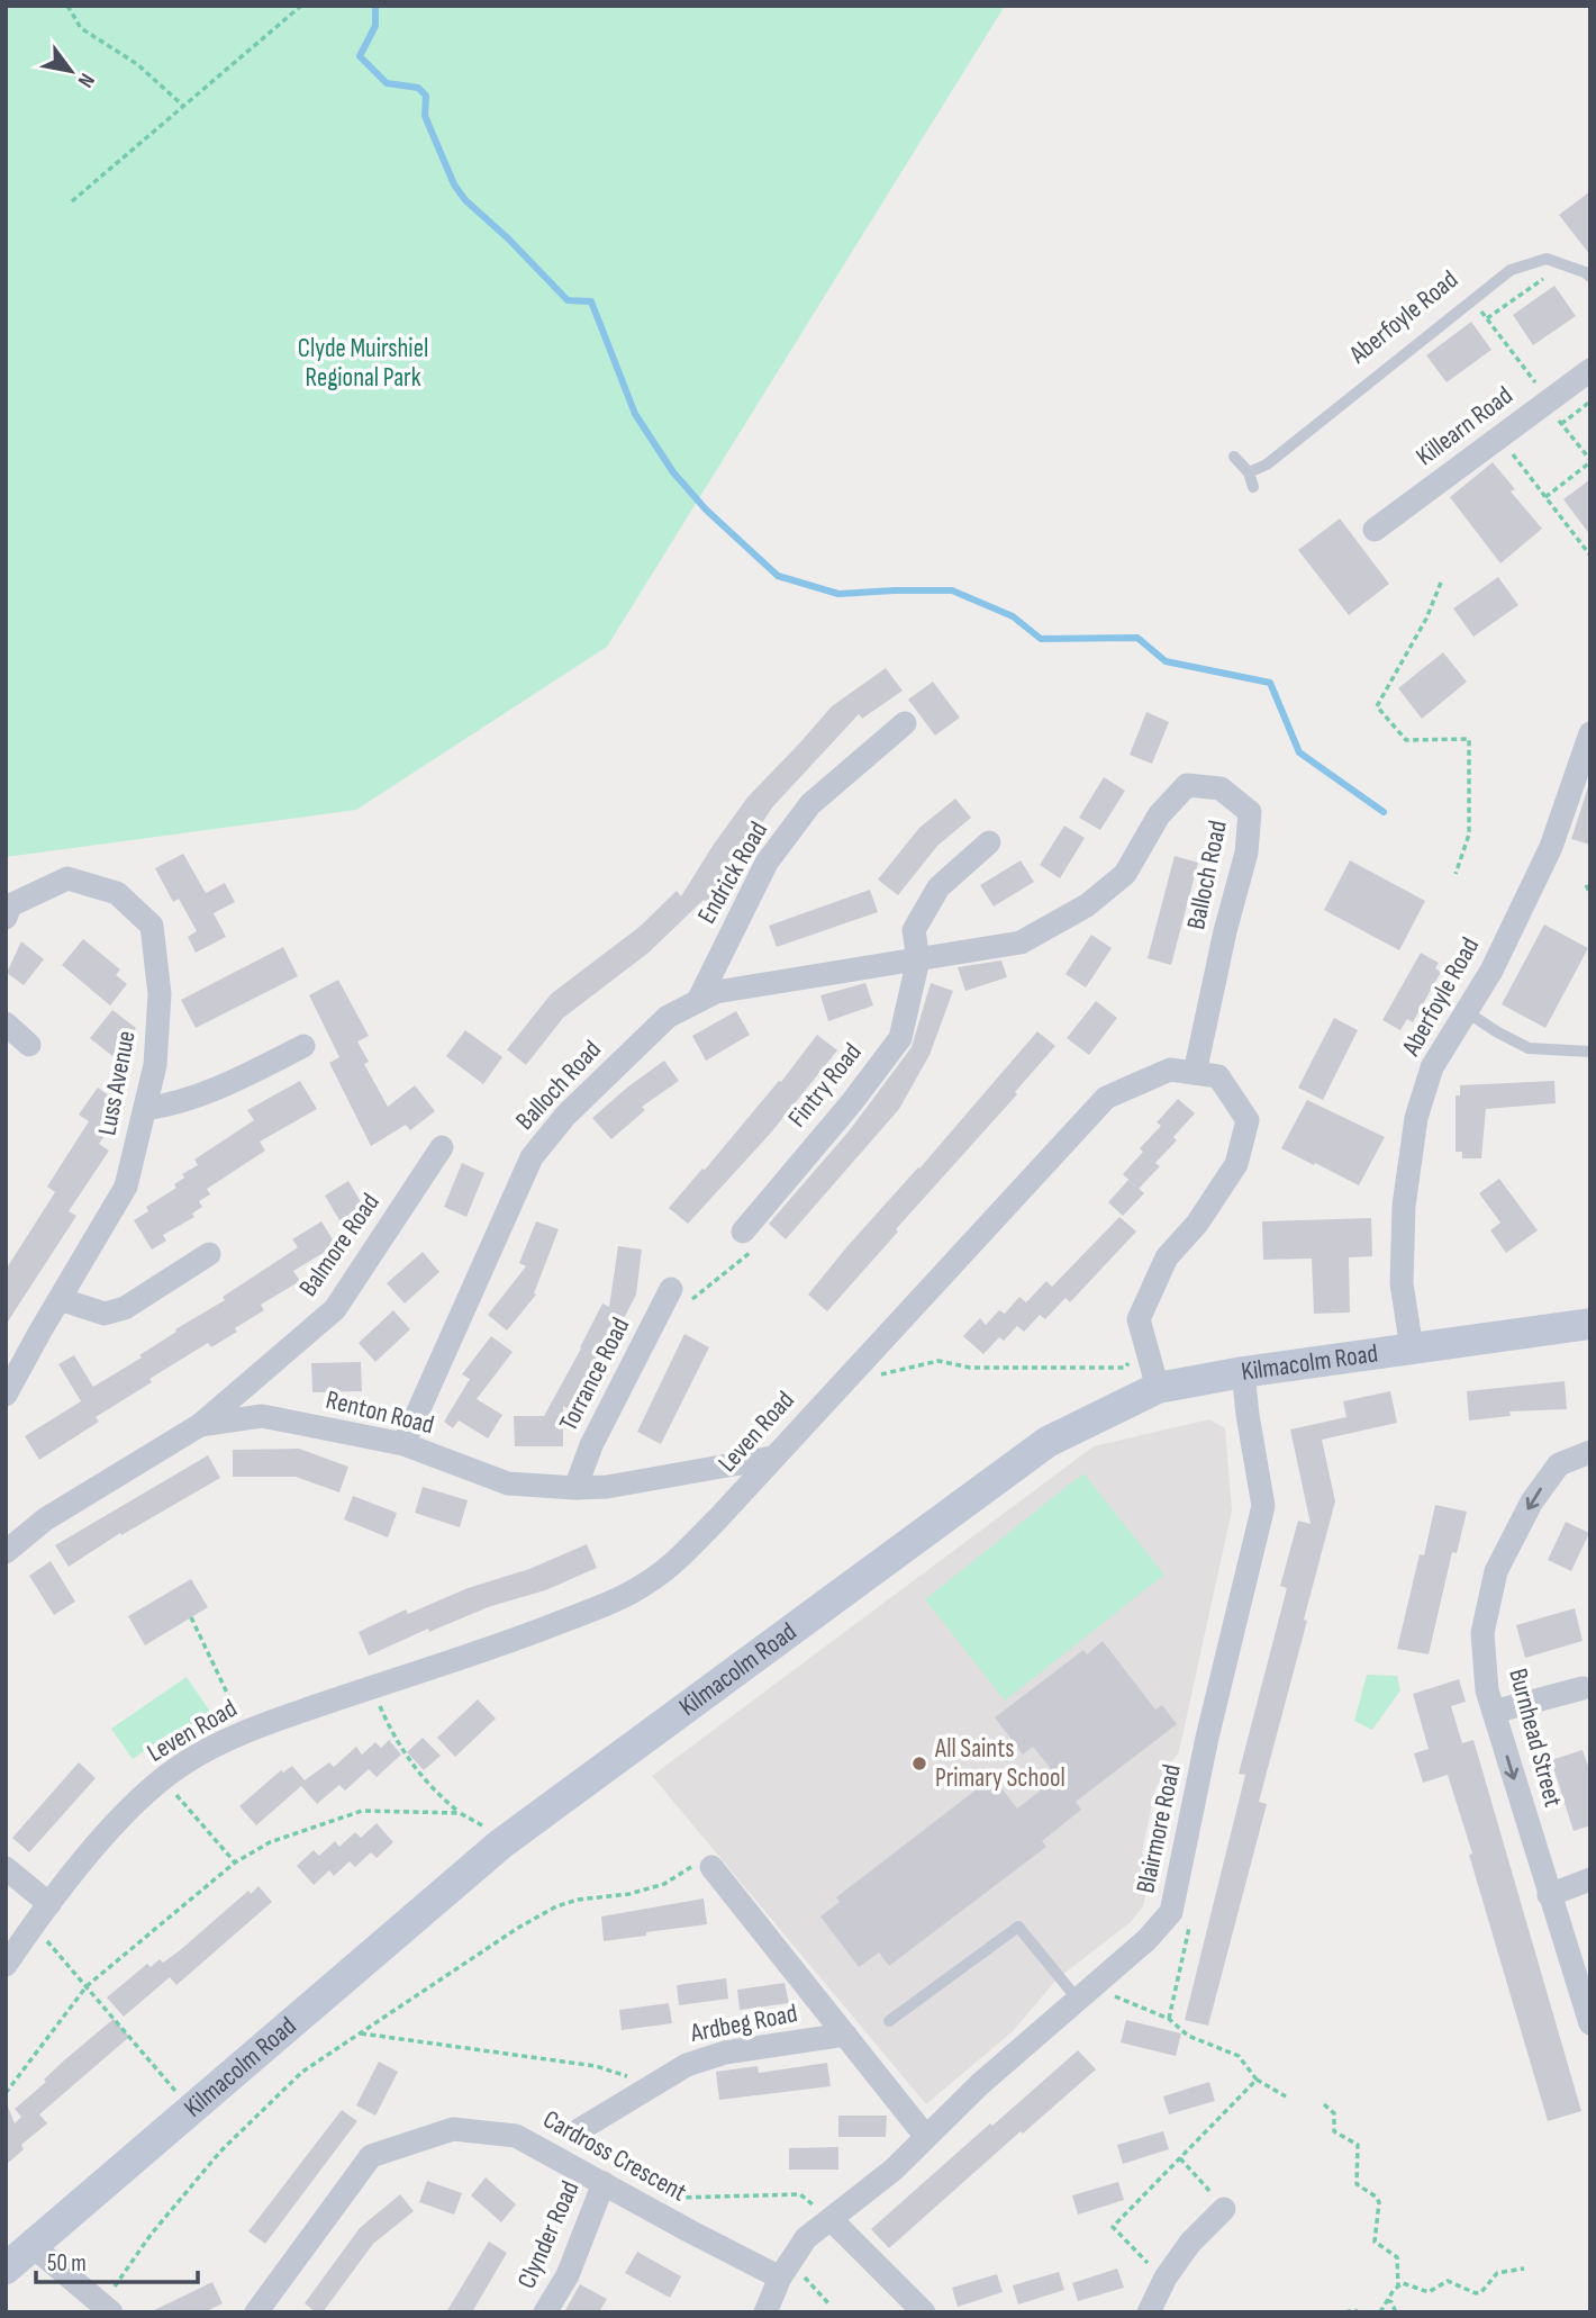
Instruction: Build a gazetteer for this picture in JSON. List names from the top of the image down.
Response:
{
  "streets": {
    "main road": ["Kilmacolm Road"],
    "street": [
      "Aberfoyle Road",
      "Killearn Road",
      "Endrick Road",
      "Balloch Road",
      "Luss Avenue",
      "Fintry Road",
      "Balmore Road",
      "Torrance Road",
      "Renton Road",
      "Leven Road",
      "Burnhead Street",
      "Blairmore Road",
      "Ardbeg Road",
      "Cardross Crescent",
      "Clynder Road"
    ]
  },
  "crossings": [
    ["Aberfoyle Road", "Kilmacolm Road"],
    ["Endrick Road", "Balloch Road"],
    ["Balloch Road", "Fintry Road"],
    ["Balloch Road", "Renton Road"],
    ["Balloch Road", "Leven Road"],
    ["Balmore Road", "Renton Road"],
    ["Kilmacolm Road", "Blairmore Road"],
    ["Torrance Road", "Renton Road"],
    ["Renton Road", "Leven Road"],
    ["Blairmore Road", "Ardbeg Road"],
    ["Blairmore Road", "Cardross Crescent"],
    ["Cardross Crescent", "Clynder Road"]
  ],
  "one_way": ["Burnhead Street"],
  "parks": ["Clyde Muirshiel Regional Park"],
  "places": ["All Saints Primary School"],
  "scale_bar": "50 m",
  "north": "bottom right"
}
